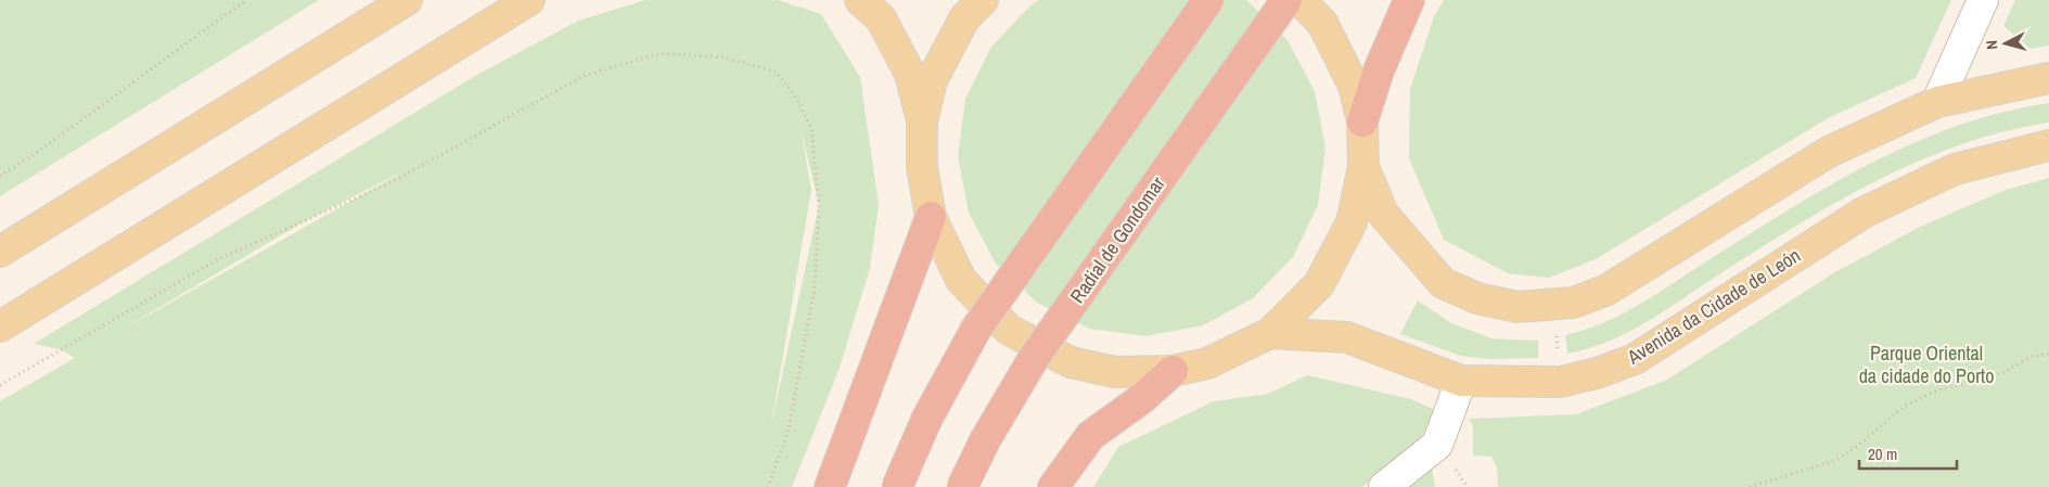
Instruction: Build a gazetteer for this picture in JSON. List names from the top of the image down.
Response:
{
  "streets": {
    "highway": ["Radial de Gondomar"],
    "main road": ["Avenida da Cidade de León"]
  },
  "parks": ["Parque Oriental da cidade do Porto"],
  "scale_bar": "20 m",
  "north": "left"
}
